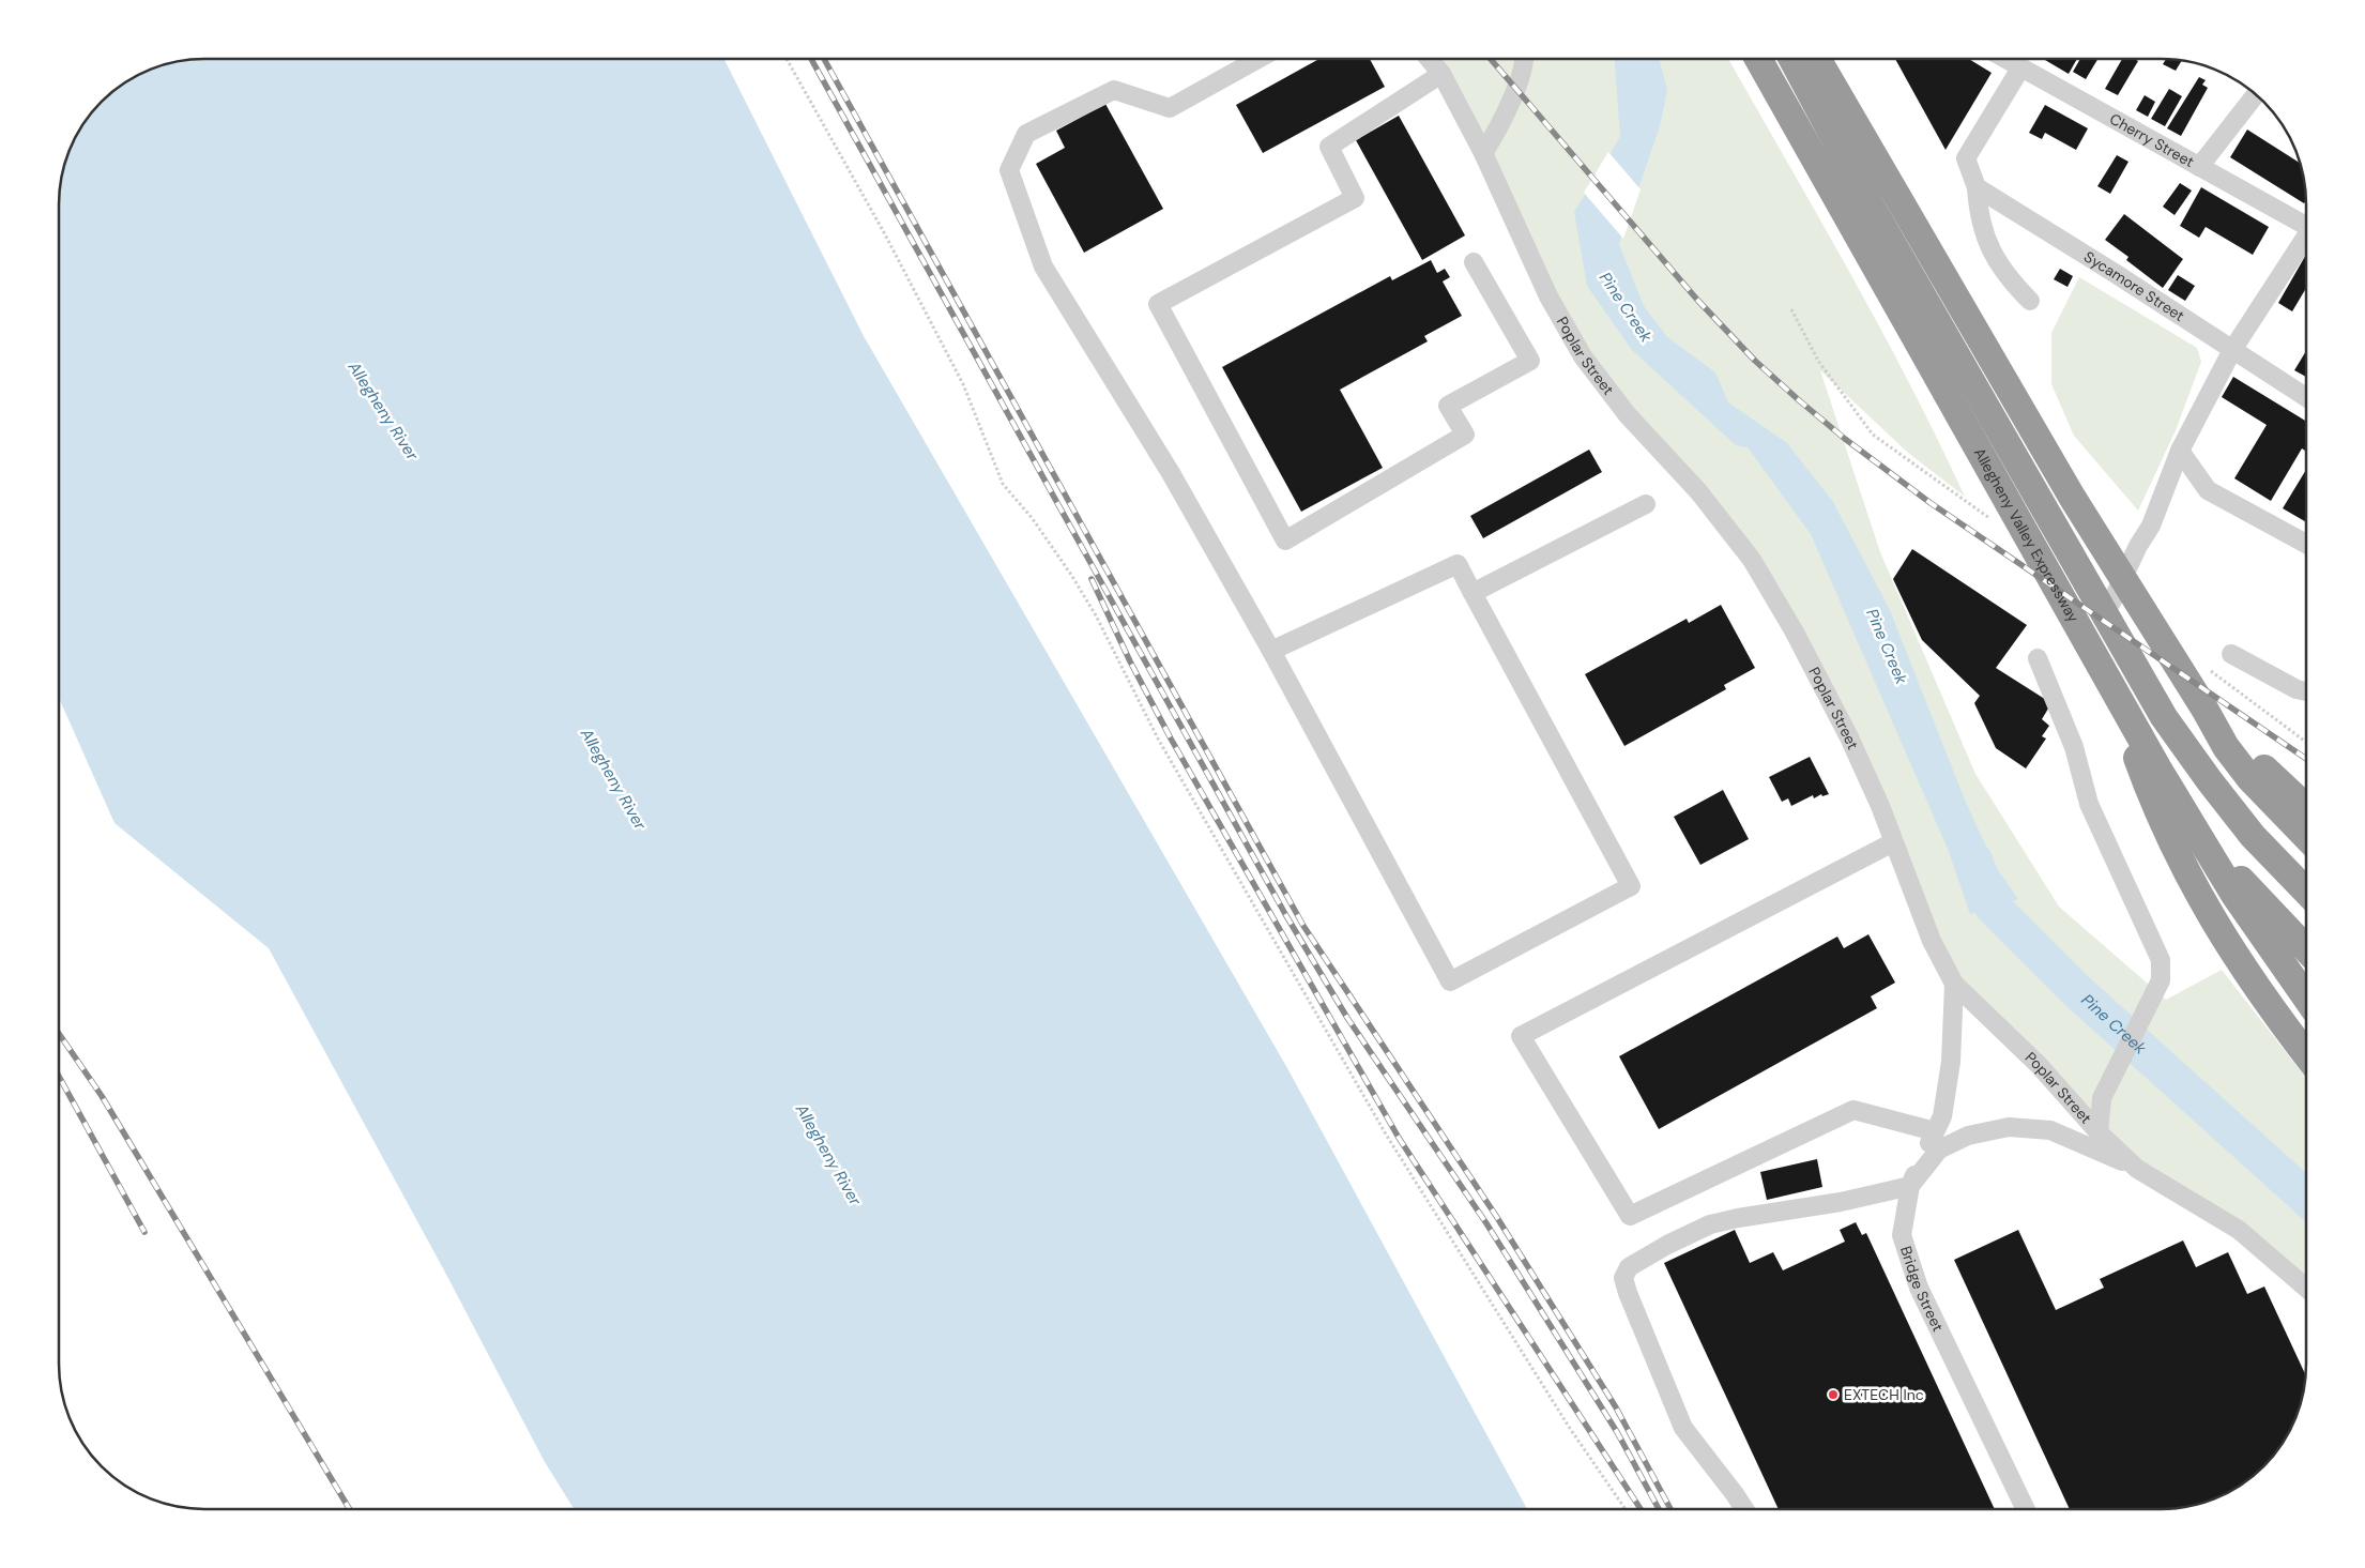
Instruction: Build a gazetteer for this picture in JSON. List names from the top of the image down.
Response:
{
  "streets": {
    "highway": ["Allegheny Valley Expressway"],
    "street": [
      "Cherry Street",
      "Sycamore Street",
      "Poplar Street",
      "Bridge Street"
    ]
  },
  "crossings": [
    ["Poplar Street", "Bridge Street"]
  ],
  "water": ["Pine Creek", "Allegheny River"],
  "places": ["EXTECH Inc"]
}
